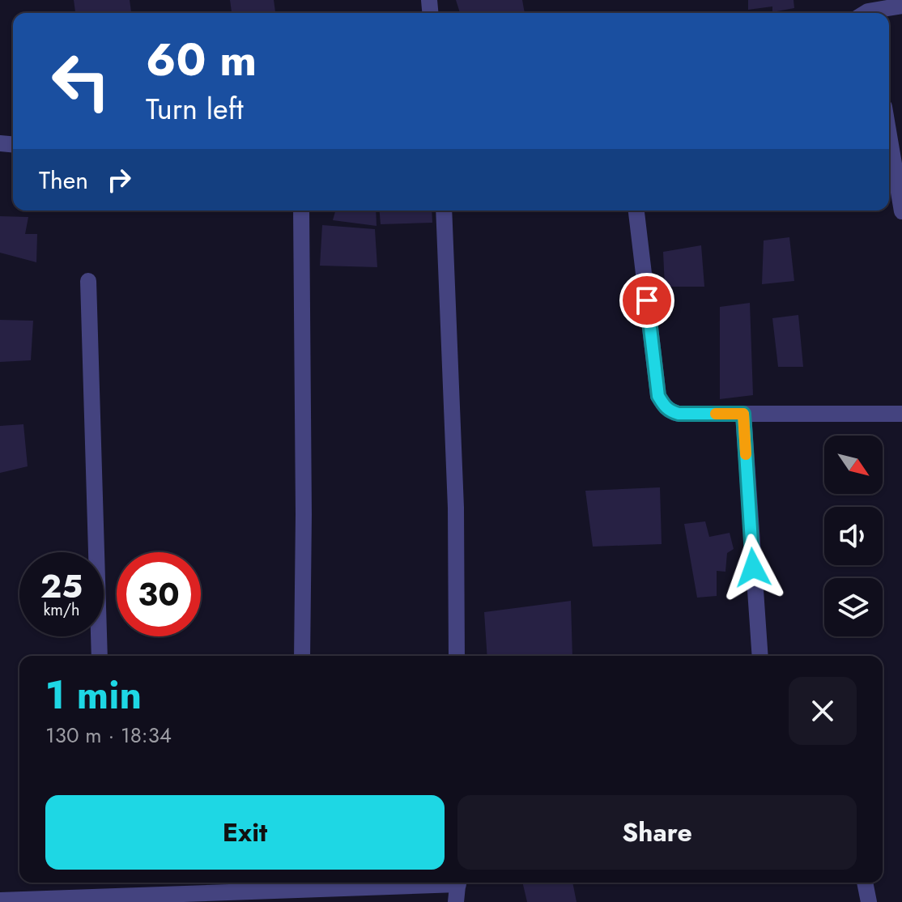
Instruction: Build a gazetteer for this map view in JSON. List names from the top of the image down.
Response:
{
  "north": "bottom right",
  "page": {
    "turn": ["60 m", "Turn left"],
    "then": "Then",
    "speed": "25 km/h",
    "limit": "30",
    "heading": ["1 min", "130 m · 18:34"],
    "buttons": ["Exit", "Share"]
  }
}
